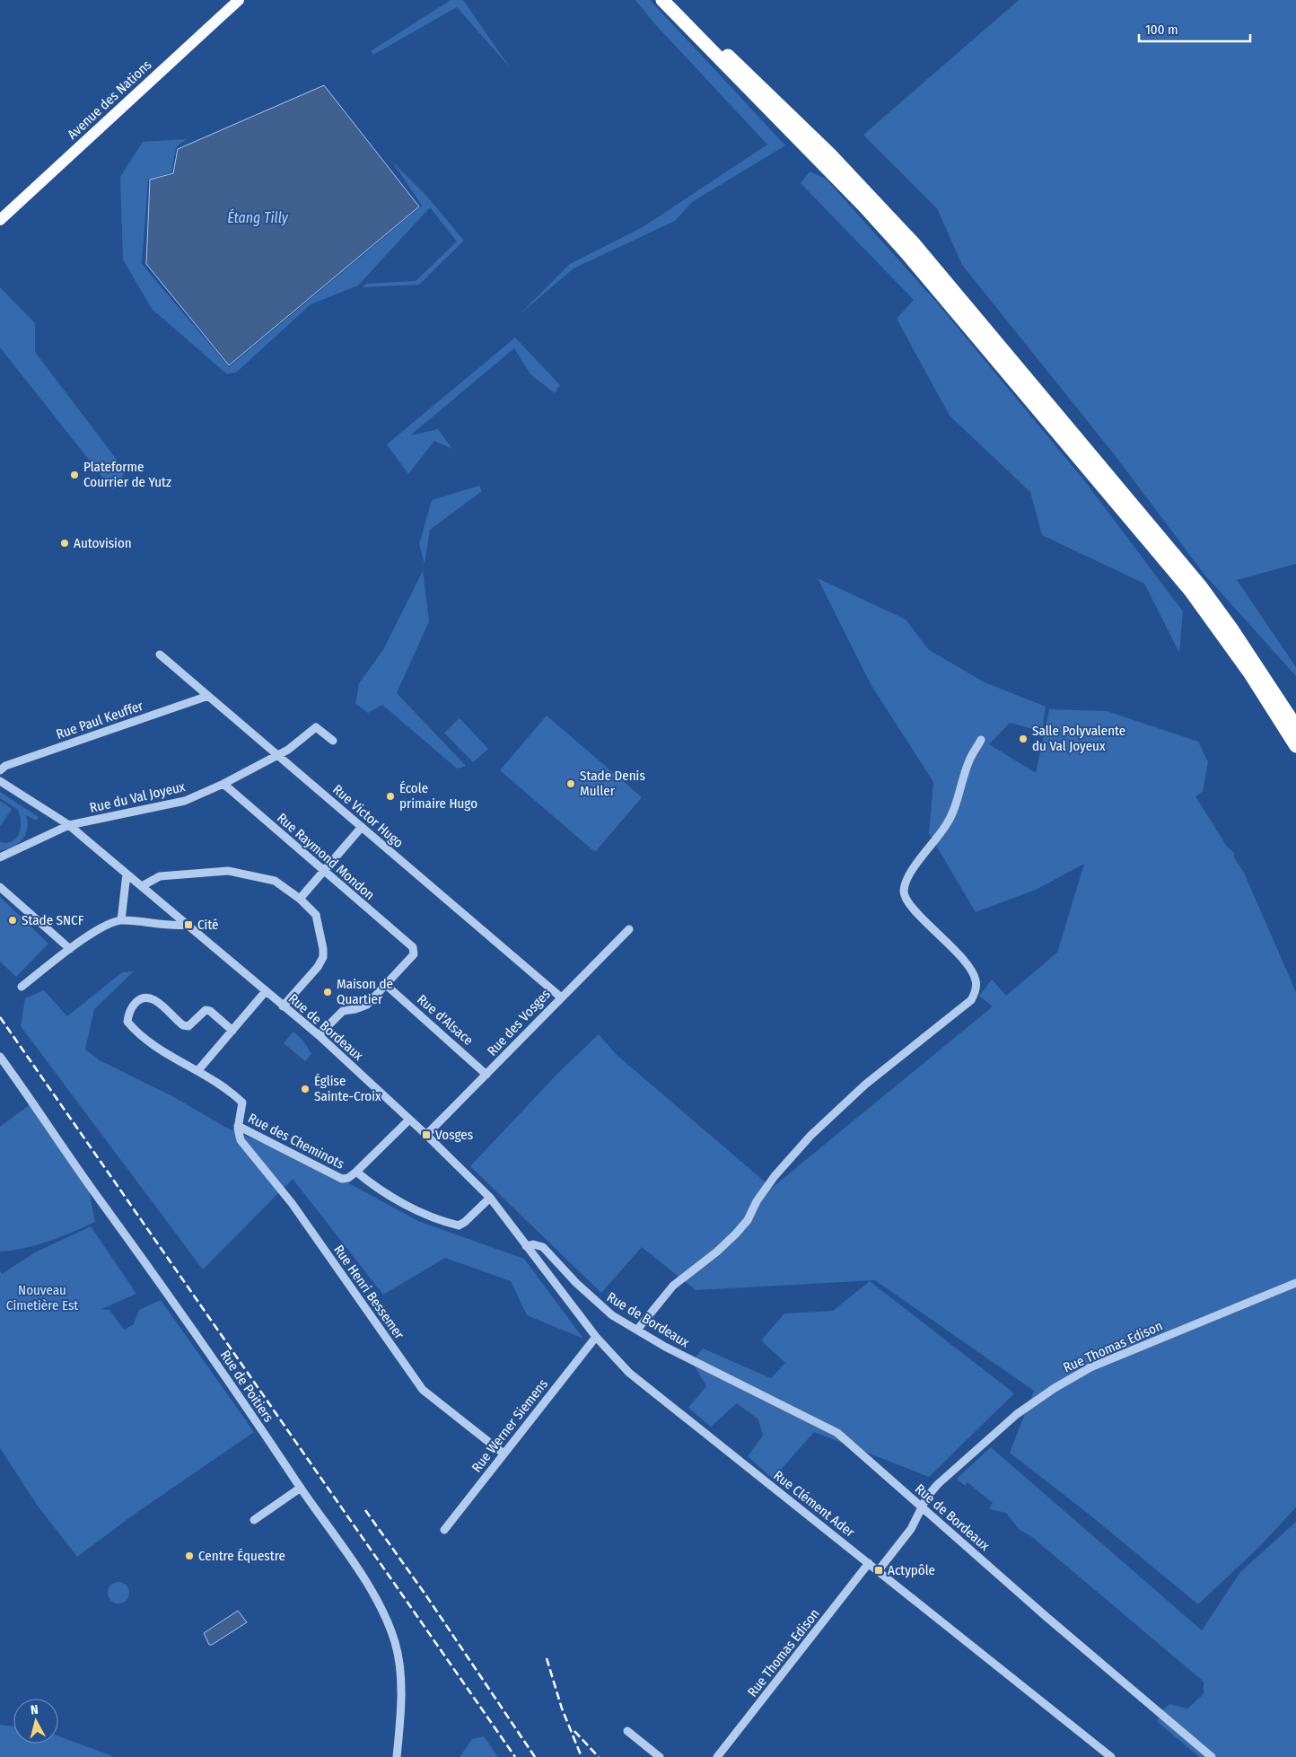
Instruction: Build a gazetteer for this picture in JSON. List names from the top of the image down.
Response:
{
  "streets": {
    "main road": ["Avenue des Nations"],
    "street": [
      "Rue Paul Keuffer",
      "Rue du Val Joyeux",
      "Rue Victor Hugo",
      "Rue Raymond Mondon",
      "Rue d'Alsace",
      "Rue des Vosges",
      "Rue de Bordeaux",
      "Rue des Cheminots",
      "Rue Henri Bessemer",
      "Rue Thomas Edison",
      "Rue de Poitiers",
      "Rue Werner Siemens",
      "Rue Clément Ader"
    ]
  },
  "crossings": [
    ["Rue Paul Keuffer", "Rue Victor Hugo"],
    ["Rue du Val Joyeux", "Rue Victor Hugo"],
    ["Rue du Val Joyeux", "Rue Raymond Mondon"],
    ["Rue du Val Joyeux", "Rue de Bordeaux"],
    ["Rue Victor Hugo", "Rue des Vosges"],
    ["Rue Raymond Mondon", "Rue d'Alsace"],
    ["Rue d'Alsace", "Rue des Vosges"],
    ["Rue des Vosges", "Rue de Bordeaux"],
    ["Rue de Bordeaux", "Rue des Cheminots"],
    ["Rue de Bordeaux", "Rue Thomas Edison"],
    ["Rue de Bordeaux", "Rue Clément Ader"],
    ["Rue des Cheminots", "Rue Henri Bessemer"],
    ["Rue Henri Bessemer", "Rue Werner Siemens"],
    ["Rue Thomas Edison", "Rue Clément Ader"],
    ["Rue Werner Siemens", "Rue Clément Ader"]
  ],
  "water": ["Étang Tilly"],
  "parks": ["Nouveau Cimetière Est"],
  "places": {
    "other": [
      "Plateforme Courrier de Yutz",
      "Autovision",
      "Salle Polyvalente du Val Joyeux",
      "Stade Denis Muller",
      "École primaire Hugo",
      "Stade SNCF",
      "Maison de Quartier",
      "Église Sainte-Croix",
      "Centre Équestre"
    ],
    "transit": ["Cité", "Vosges", "Actypôle"]
  },
  "scale_bar": "100 m",
  "north": "top"
}
